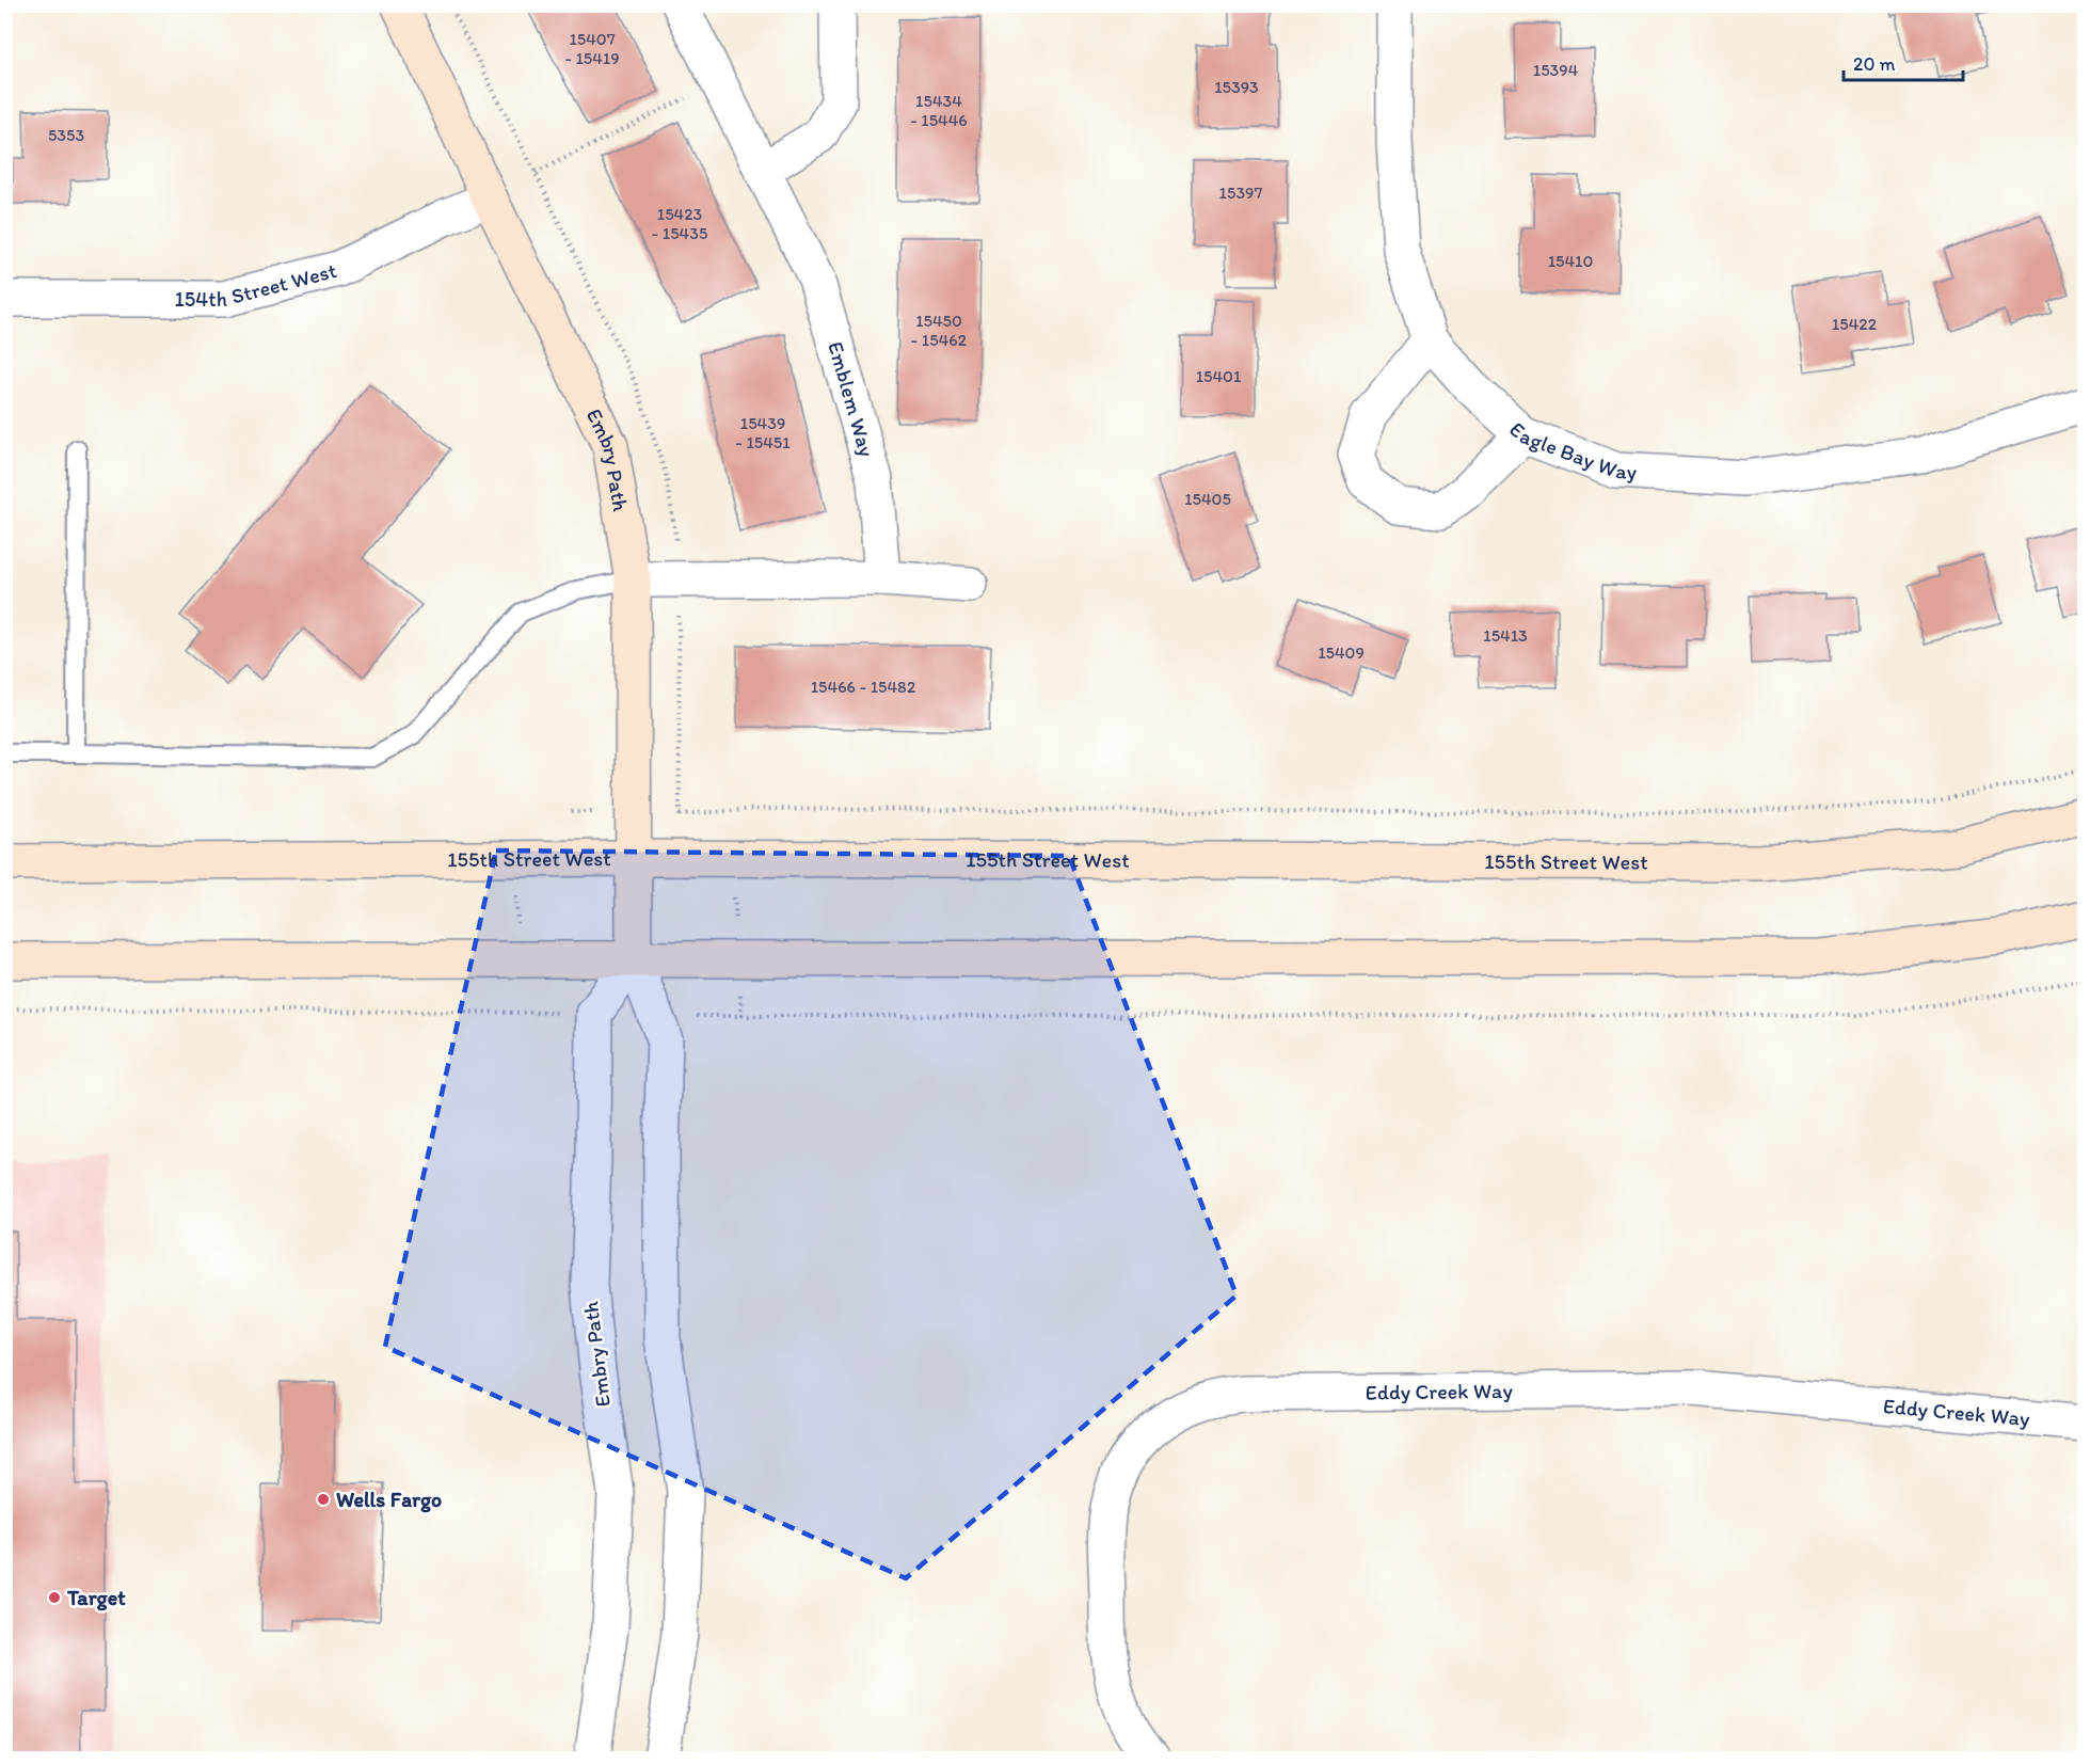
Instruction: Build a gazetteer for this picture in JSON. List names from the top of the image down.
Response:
{
  "streets": {
    "street": [
      "154th Street West",
      "Emblem Way",
      "Eagle Bay Way",
      "Embry Path",
      "155th Street West",
      "Eddy Creek Way"
    ]
  },
  "crossings": [
    ["154th Street West", "Embry Path"],
    ["Embry Path", "155th Street West"]
  ],
  "places": ["Wells Fargo", "Target"],
  "house_numbers": [
    "15407 - 15419",
    "15394",
    "15393",
    "15434 - 15446",
    "5353",
    "15397",
    "15423 - 15435",
    "15410",
    "15450 - 15462",
    "15422",
    "15401",
    "15439 - 15451",
    "15405",
    "15413",
    "15409",
    "15466 - 15482"
  ],
  "scale_bar": "20 m"
}
